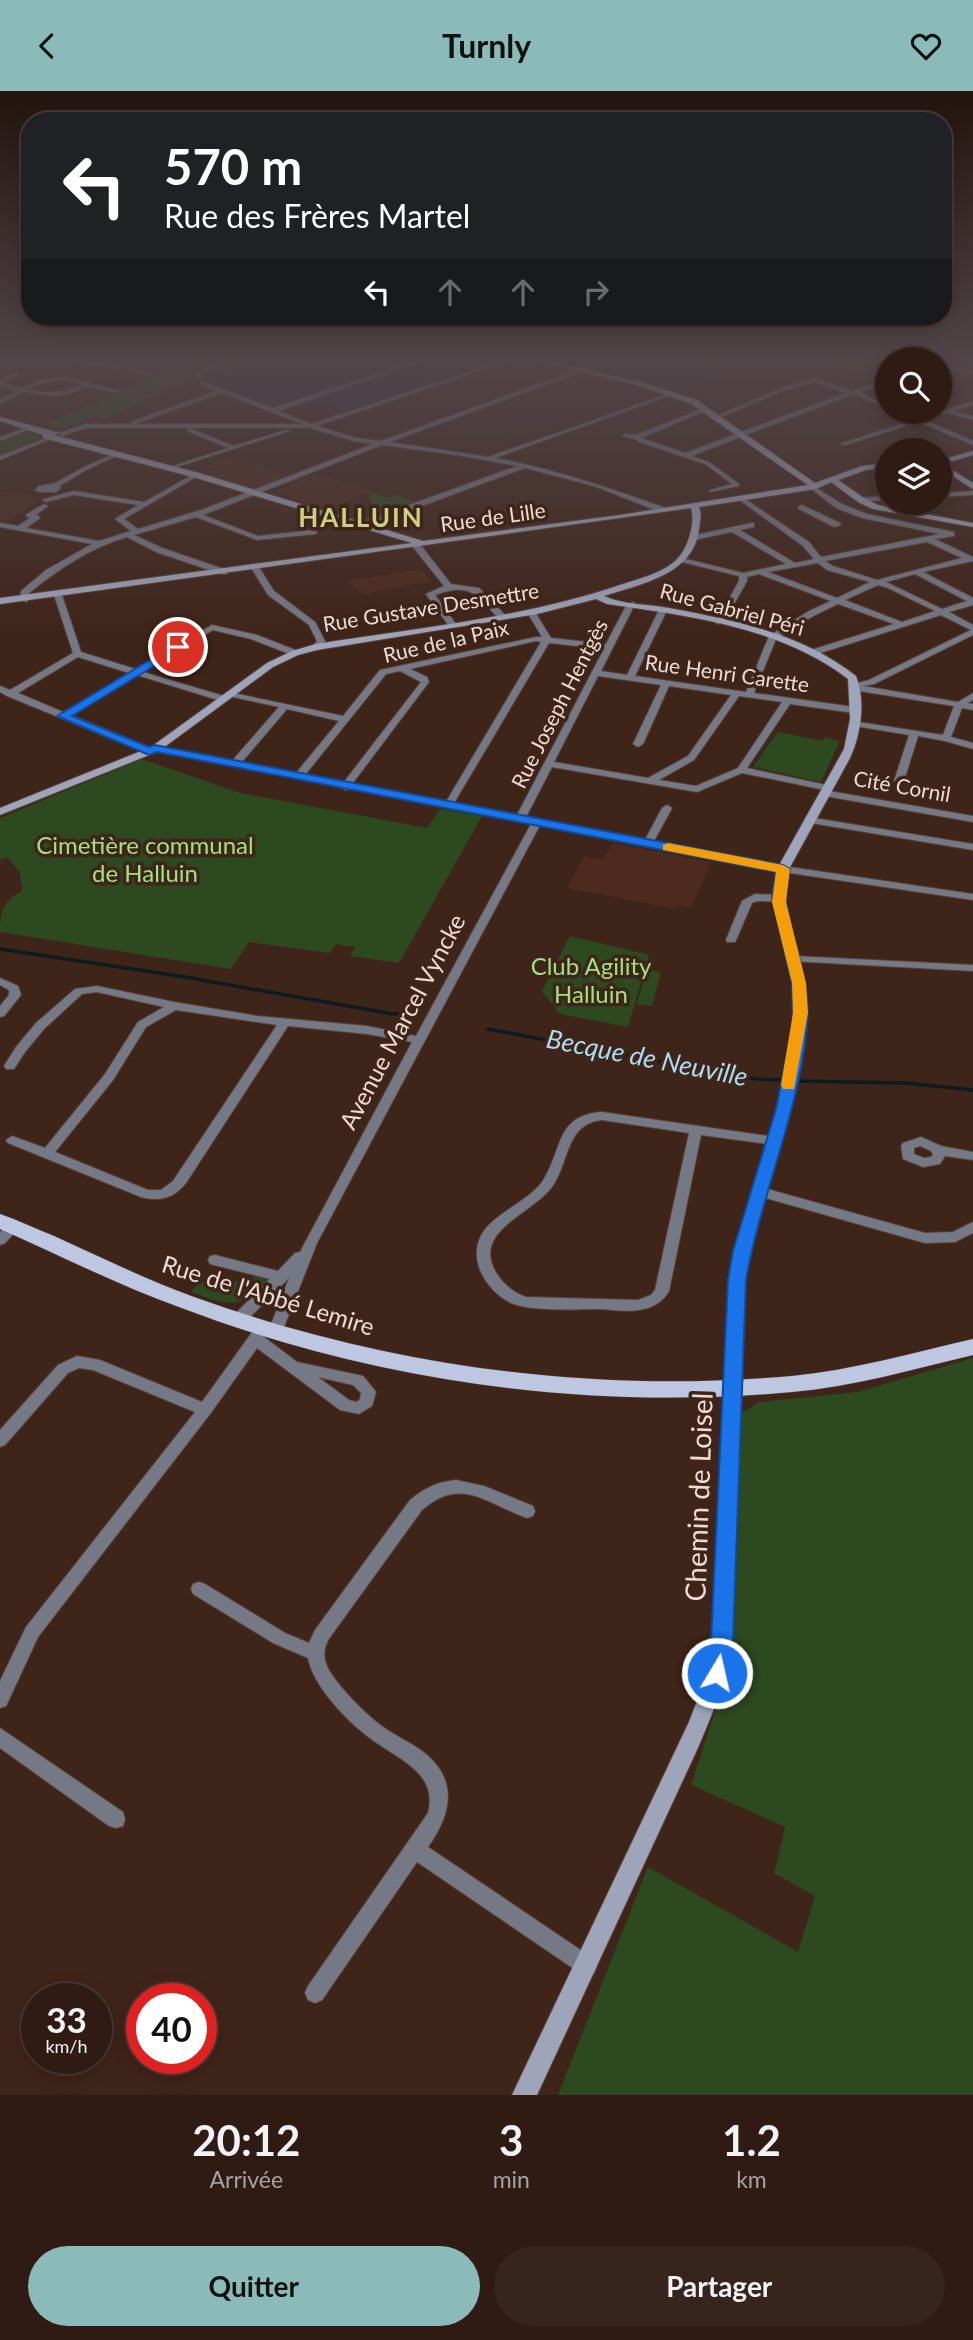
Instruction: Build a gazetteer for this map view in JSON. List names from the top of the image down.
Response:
{
  "streets": {
    "main road": ["Rue de l'Abbé Lemire"],
    "street": [
      "Rue de Lille",
      "Rue Gustave Desmettre",
      "Rue Gabriel Péri",
      "Rue de la Paix",
      "Rue Henri Carette",
      "Rue Joseph Hentgès",
      "Cité Cornil",
      "Avenue Marcel Vyncke",
      "Chemin de Loisel"
    ]
  },
  "crossings": [
    ["Rue Gustave Desmettre", "Rue Gabriel Péri"],
    ["Rue Gabriel Péri", "Rue Joseph Hentgès"],
    ["Rue de la Paix", "Rue Joseph Hentgès"],
    ["Rue Henri Carette", "Rue Joseph Hentgès"],
    ["Avenue Marcel Vyncke", "Rue de l'Abbé Lemire"],
    ["Rue de l'Abbé Lemire", "Chemin de Loisel"]
  ],
  "districts": ["HALLUIN"],
  "water": ["Becque de Neuville"],
  "parks": ["Cimetière communal de Halluin", "Club Agility Halluin"],
  "page": {
    "header": "Turnly",
    "turn": ["570 m", "Rue des Frères Martel"],
    "speed": "33 km/h",
    "limit": "40",
    "eta": [
      "20:12",
      "Arrivée",
      "3",
      "min",
      "1.2",
      "km"
    ],
    "buttons": ["Quitter", "Partager"]
  }
}
